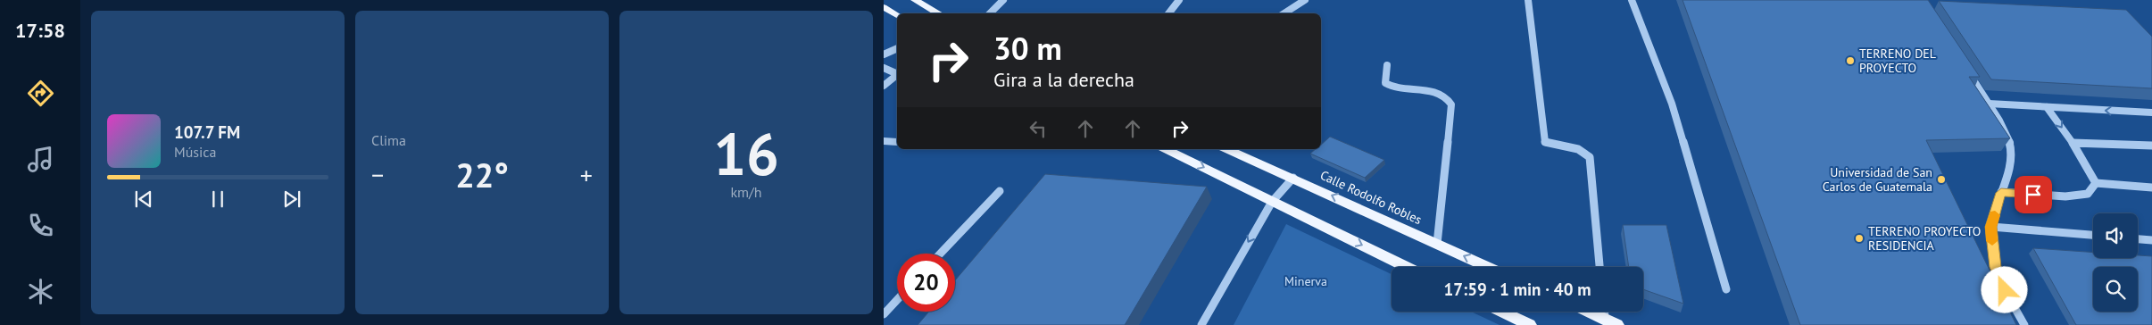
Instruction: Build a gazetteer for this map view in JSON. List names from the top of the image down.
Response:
{
  "streets": {
    "main road": ["Calle Rodolfo Robles"]
  },
  "parks": ["Minerva"],
  "places": ["TERRENO DEL PROYECTO", "Universidad de San Carlos de Guatemala", "TERRENO PROYECTO RESIDENCIA"],
  "page": {
    "tabs": "17:58",
    "tile": [
      "Clima",
      ["16", "km/h"]
    ],
    "turn": ["30 m", "Gira a la derecha"],
    "song": ["107.7 FM", "Música"],
    "heat": ["−", "22°", "+"],
    "limit": "20",
    "trip": "17:59 · 1 min · 40 m"
  }
}
